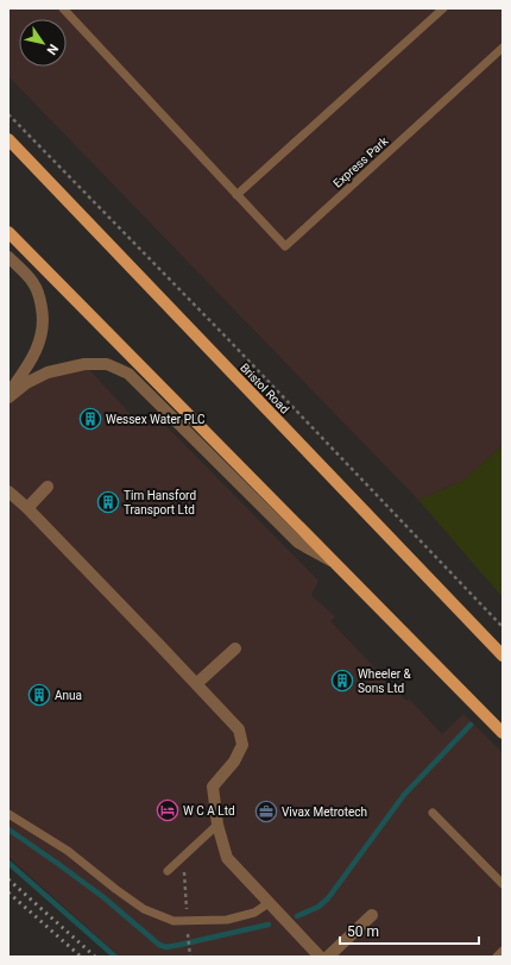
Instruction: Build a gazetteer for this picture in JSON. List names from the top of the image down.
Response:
{
  "streets": {
    "main road": ["Bristol Road"],
    "lane": ["Express Park"]
  },
  "places": {
    "building": [
      "Wessex Water PLC",
      "Tim Hansford Transport Ltd",
      "Wheeler & Sons Ltd",
      "Anua"
    ],
    "hotel": ["W C A Ltd"],
    "office": ["Vivax Metrotech"]
  },
  "scale_bar": "50 m",
  "north": "bottom right"
}
